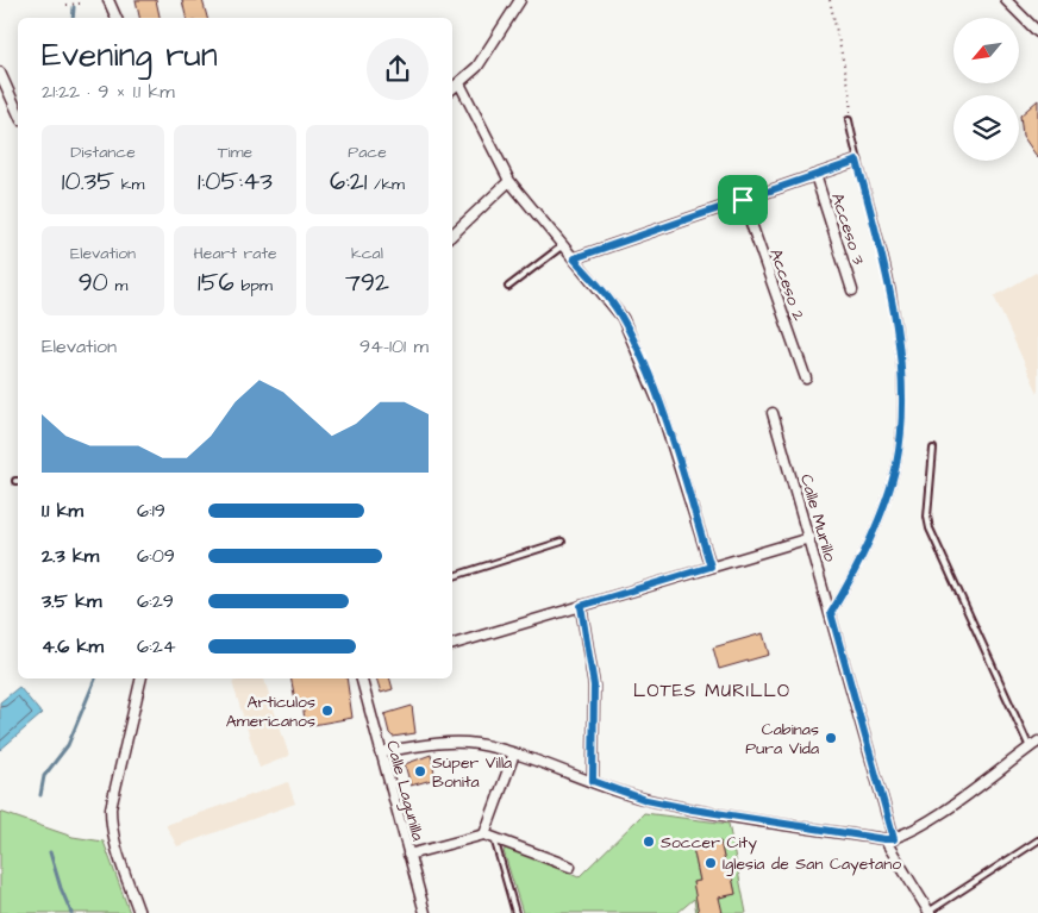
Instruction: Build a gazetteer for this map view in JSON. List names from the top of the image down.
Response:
{
  "streets": {
    "street": [
      "Acceso 3",
      "Acceso 2",
      "Calle Murillo",
      "Calle Lagunilla"
    ]
  },
  "districts": ["LOTES MURILLO"],
  "places": [
    "Articulos Americanos",
    "Cabinas Pura Vida",
    "Súper Villa Bonita",
    "Soccer City",
    "Iglesia de San Cayetano"
  ],
  "north": "bottom left",
  "page": {
    "heading": ["Evening run", "21:22 · 9 × 1.1 km"],
    "stats": [
      ["Distance", "10.35 km"],
      ["Time", "1:05:43"],
      ["Pace", "6:21 /km"],
      ["Elevation", "90 m"],
      ["Heart rate", "156 bpm"],
      ["kcal", "792"]
    ],
    "chart": ["Elevation", "94–101 m"],
    "list": [
      {
        "name": "1.1 km",
        "note": "6:19"
      },
      {
        "name": "2.3 km",
        "note": "6:09"
      },
      {
        "name": "3.5 km",
        "note": "6:29"
      },
      {
        "name": "4.6 km",
        "note": "6:24"
      }
    ]
  }
}
